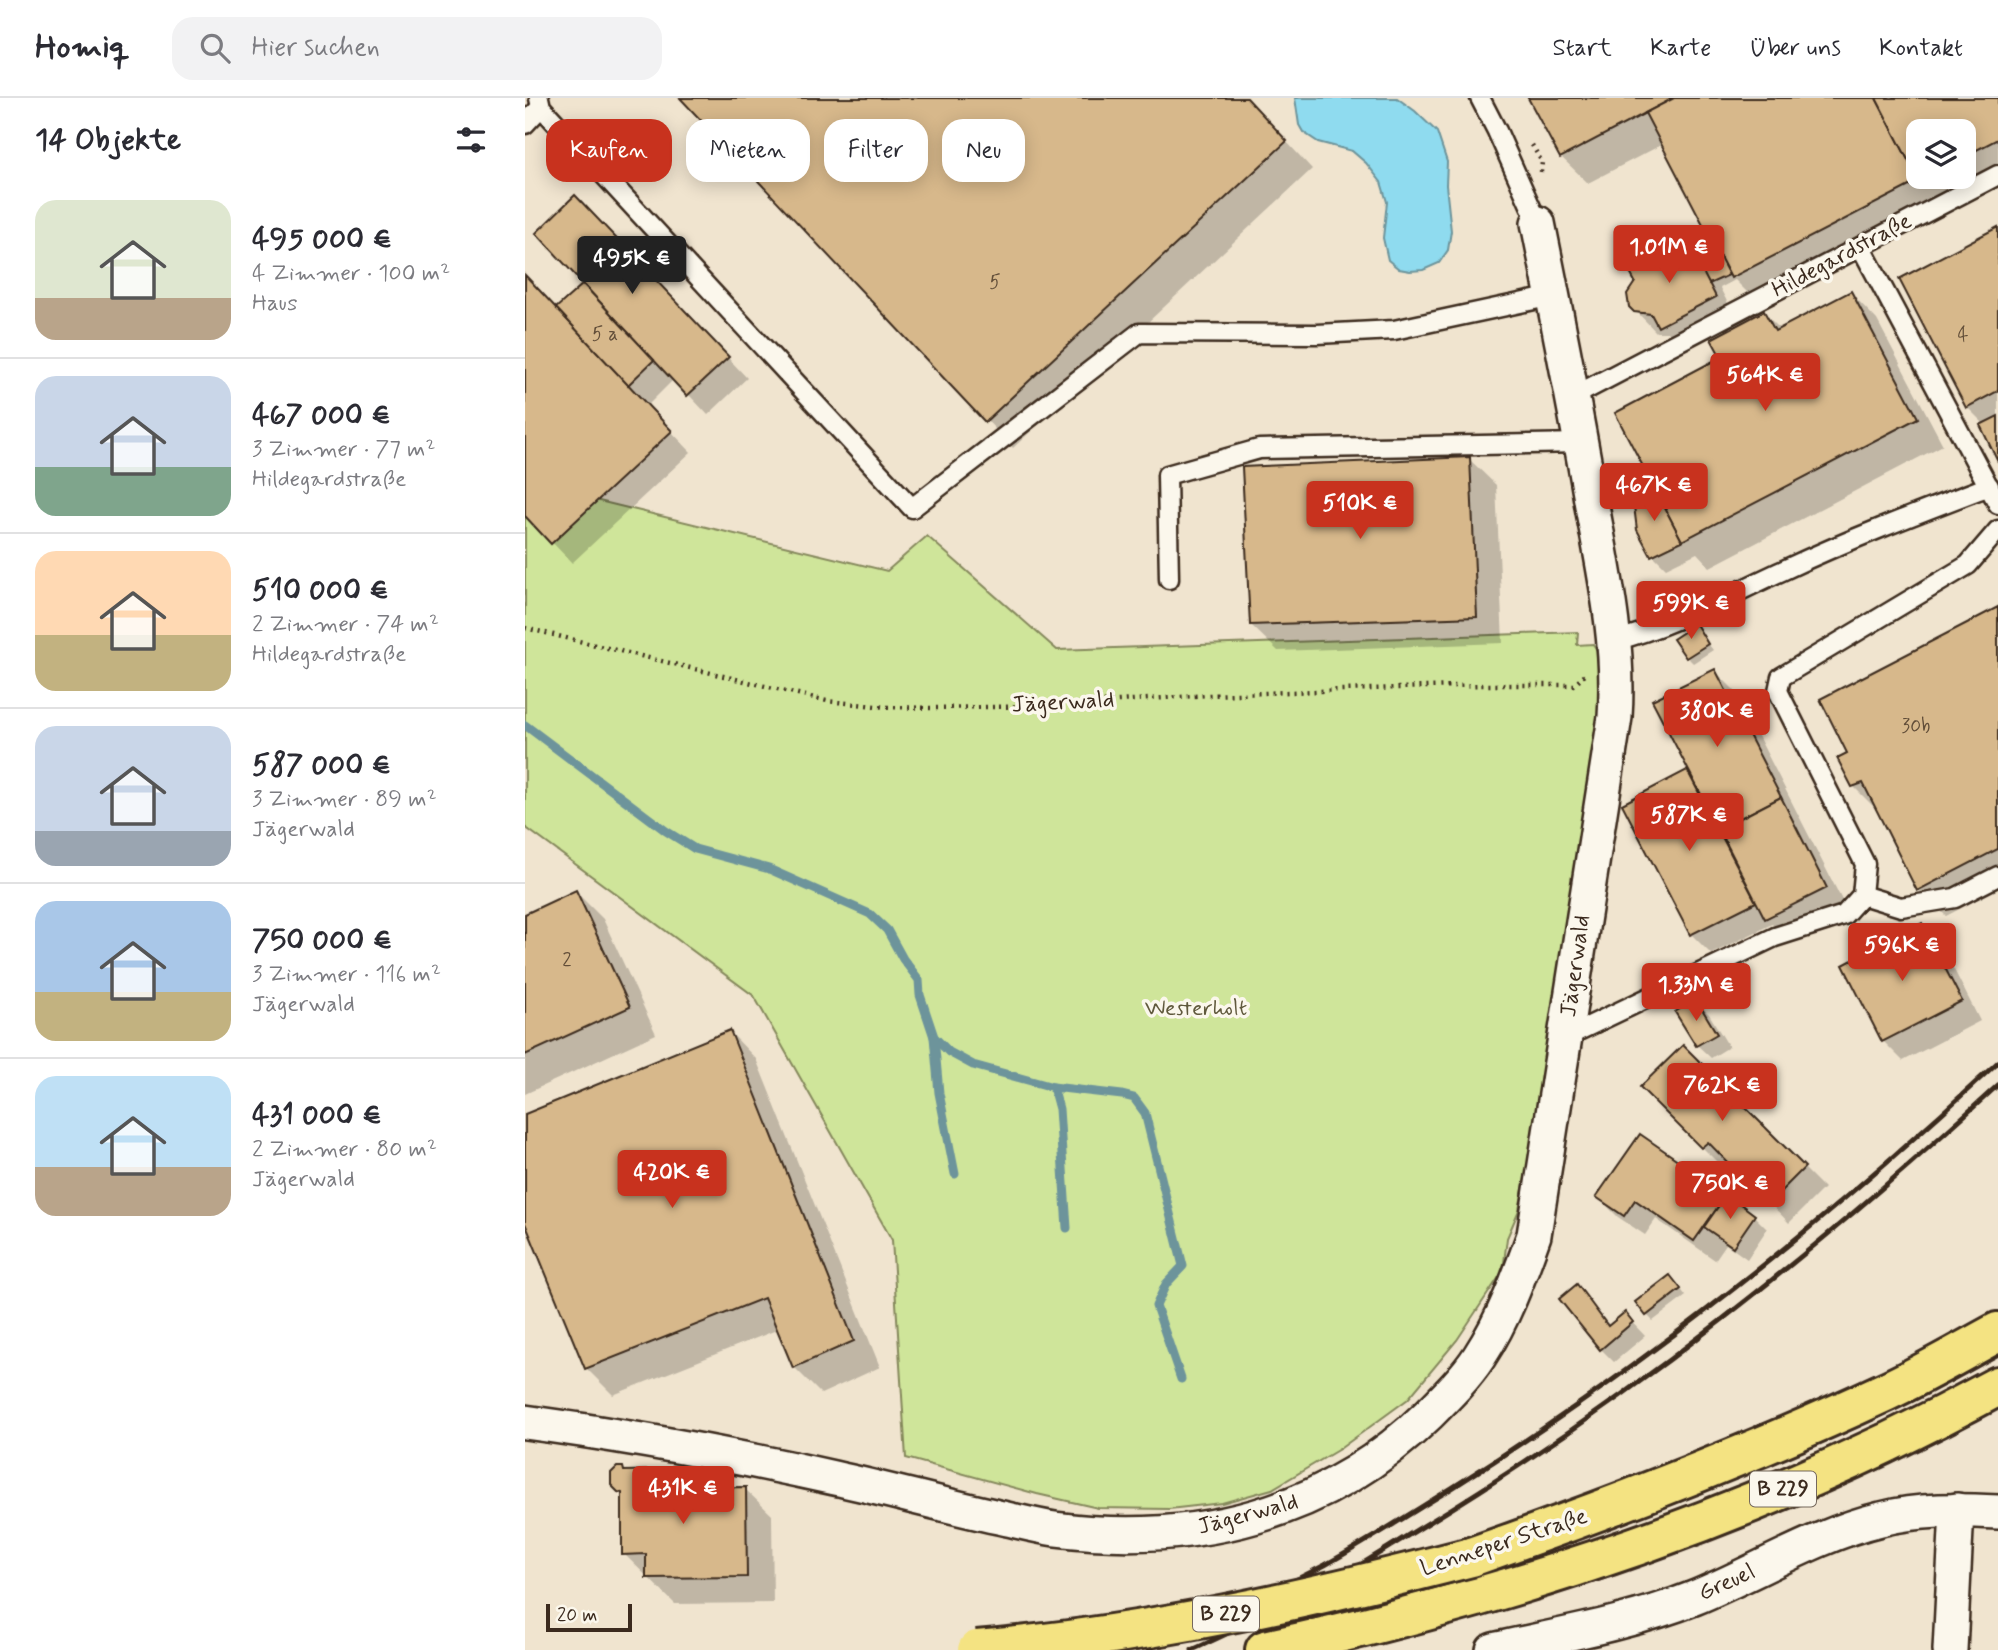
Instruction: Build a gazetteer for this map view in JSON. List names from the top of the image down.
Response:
{
  "streets": {
    "main road": ["B 229", "Lenneper Straße"],
    "street": ["Jägerwald", "Greuel"],
    "lane": ["Hildegardstraße"]
  },
  "parks": ["Westerholt"],
  "house_numbers": [
    "5",
    "5 a",
    "4",
    "30b",
    "2"
  ],
  "scale_bar": "20 m",
  "page": {
    "header": "Homiq",
    "search": "Hier suchen",
    "nav": [
      "Start",
      "Karte",
      "Über uns",
      "Kontakt"
    ],
    "heading": "14 Objekte",
    "chip": [
      "Kaufen",
      "Mieten",
      "Filter",
      "Neu"
    ],
    "list": [
      {
        "name": "495 000 €",
        "note": "4 Zimmer · 100 m² · Haus"
      },
      {
        "name": "467 000 €",
        "note": "3 Zimmer · 77 m² · Hildegardstraße"
      },
      {
        "name": "510 000 €",
        "note": "2 Zimmer · 74 m² · Hildegardstraße"
      },
      {
        "name": "587 000 €",
        "note": "3 Zimmer · 89 m² · Jägerwald"
      },
      {
        "name": "750 000 €",
        "note": "3 Zimmer · 116 m² · Jägerwald"
      },
      {
        "name": "431 000 €",
        "note": "2 Zimmer · 80 m² · Jägerwald"
      }
    ],
    "price": [
      "1.01M €",
      "495K €",
      "564K €",
      "467K €",
      "510K €",
      "599K €",
      "380K €",
      "587K €",
      "596K €",
      "1.33M €",
      "762K €",
      "420K €",
      "750K €",
      "431K €"
    ],
    "scale": "20 m"
  }
}
